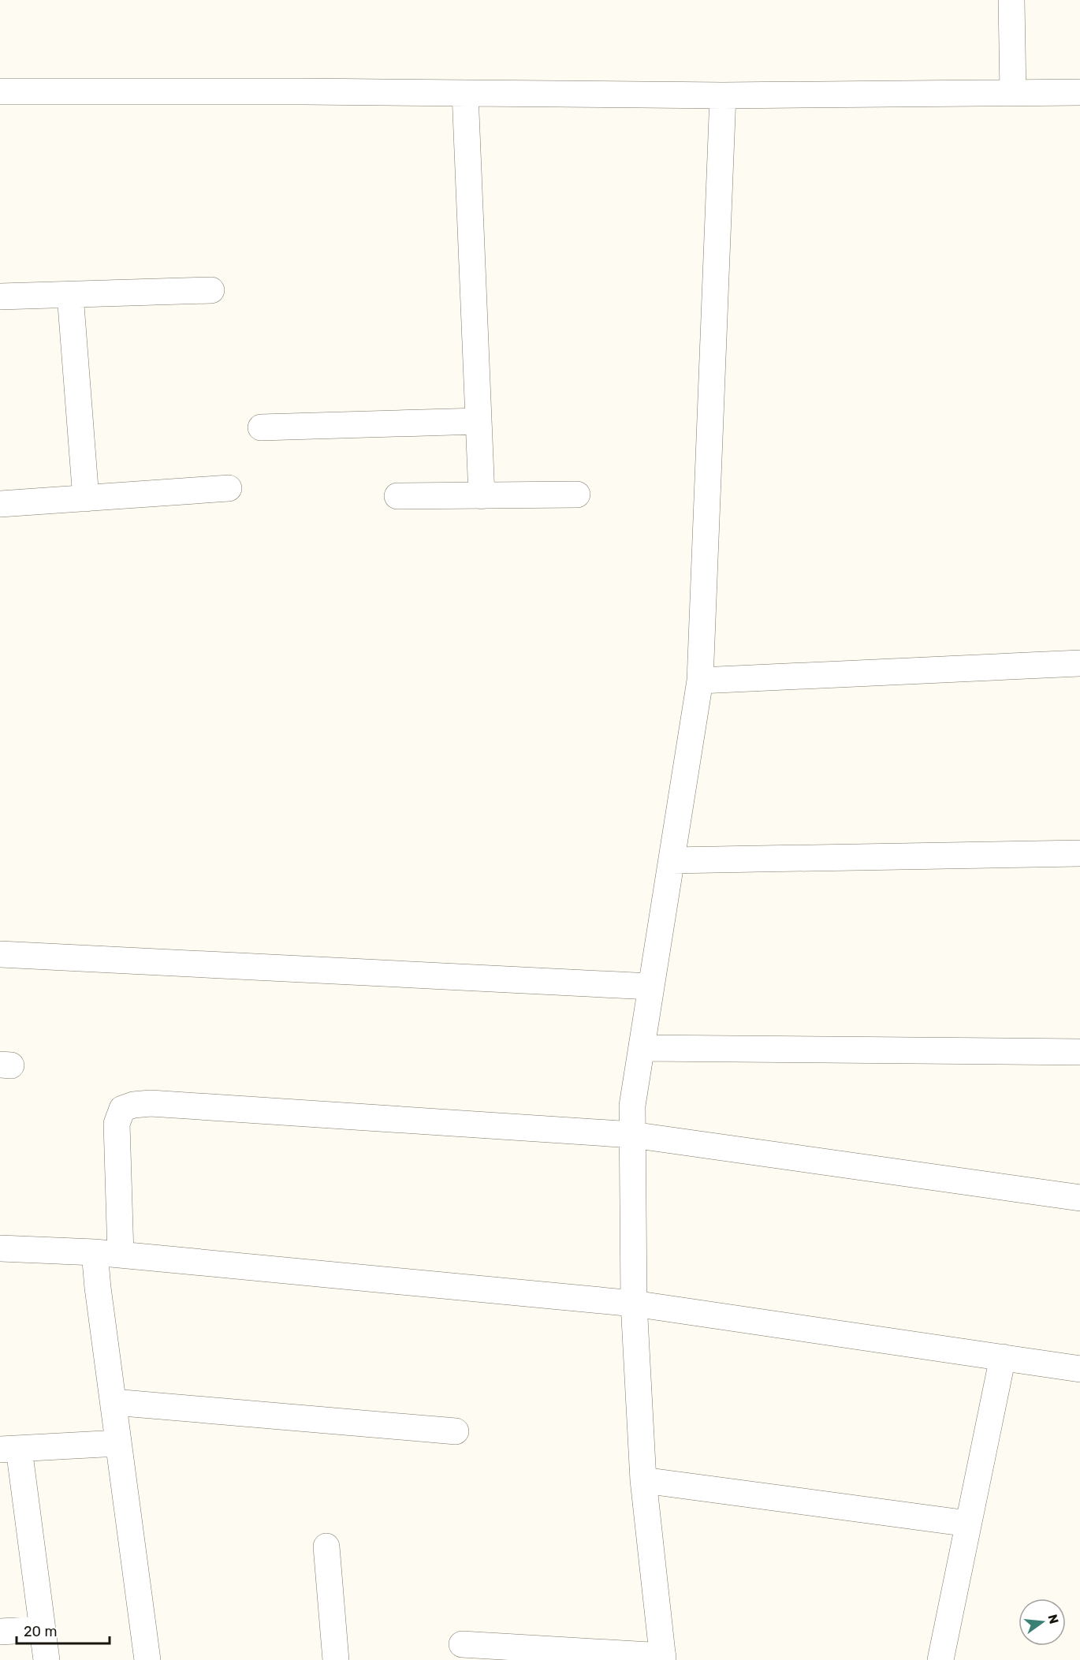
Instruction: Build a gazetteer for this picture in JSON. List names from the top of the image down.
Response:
{
  "scale_bar": "20 m",
  "north": "right"
}
